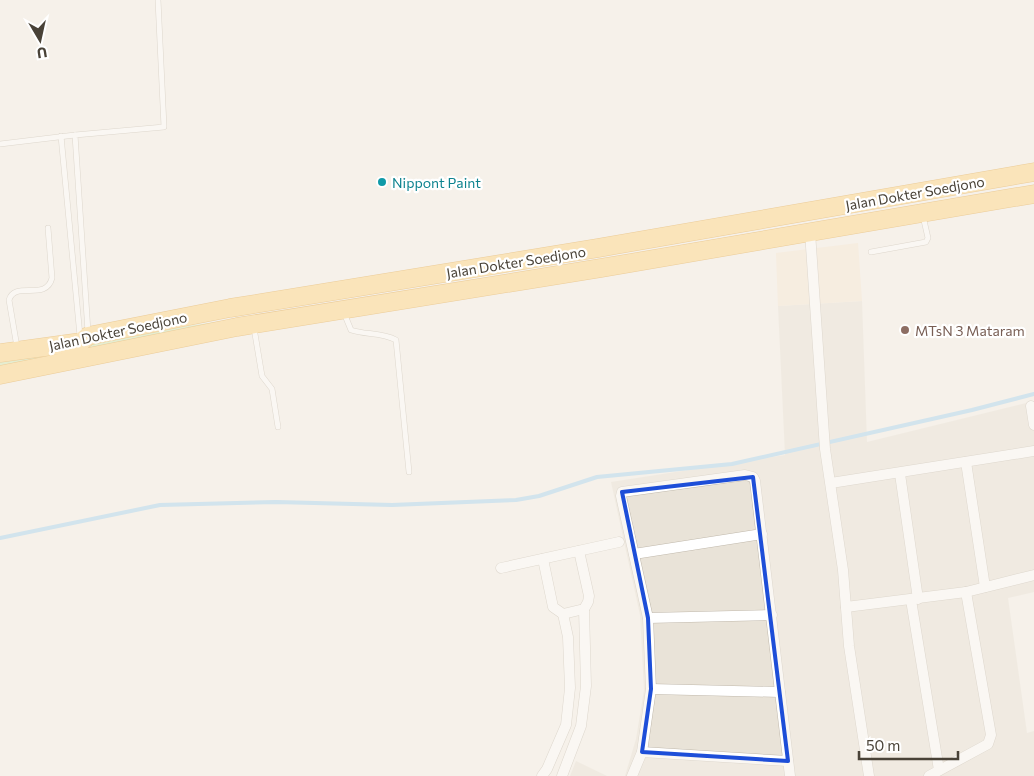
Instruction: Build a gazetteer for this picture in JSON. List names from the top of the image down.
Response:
{
  "streets": {
    "highway": ["Jalan Dokter Soedjono"]
  },
  "places": ["Nippont Paint", "MTsN 3 Mataram"],
  "scale_bar": "50 m",
  "north": "bottom"
}
